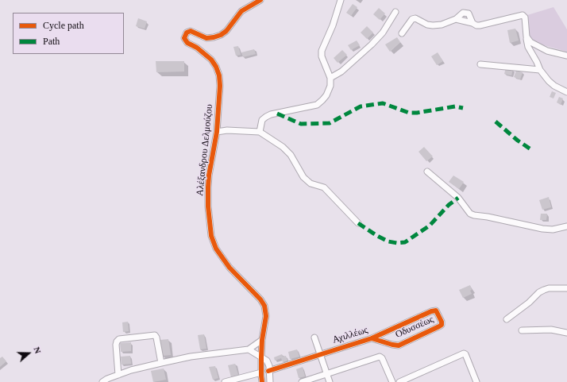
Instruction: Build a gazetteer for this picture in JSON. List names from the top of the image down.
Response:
{
  "streets": {
    "street": ["Αλέξανδρου Δελμούζου", "Οδυσσέως", "Αχιλλέως"]
  },
  "crossings": [
    ["Οδυσσέως", "Αχιλλέως"]
  ],
  "legend": ["Cycle path", "Path"],
  "north": "right"
}
